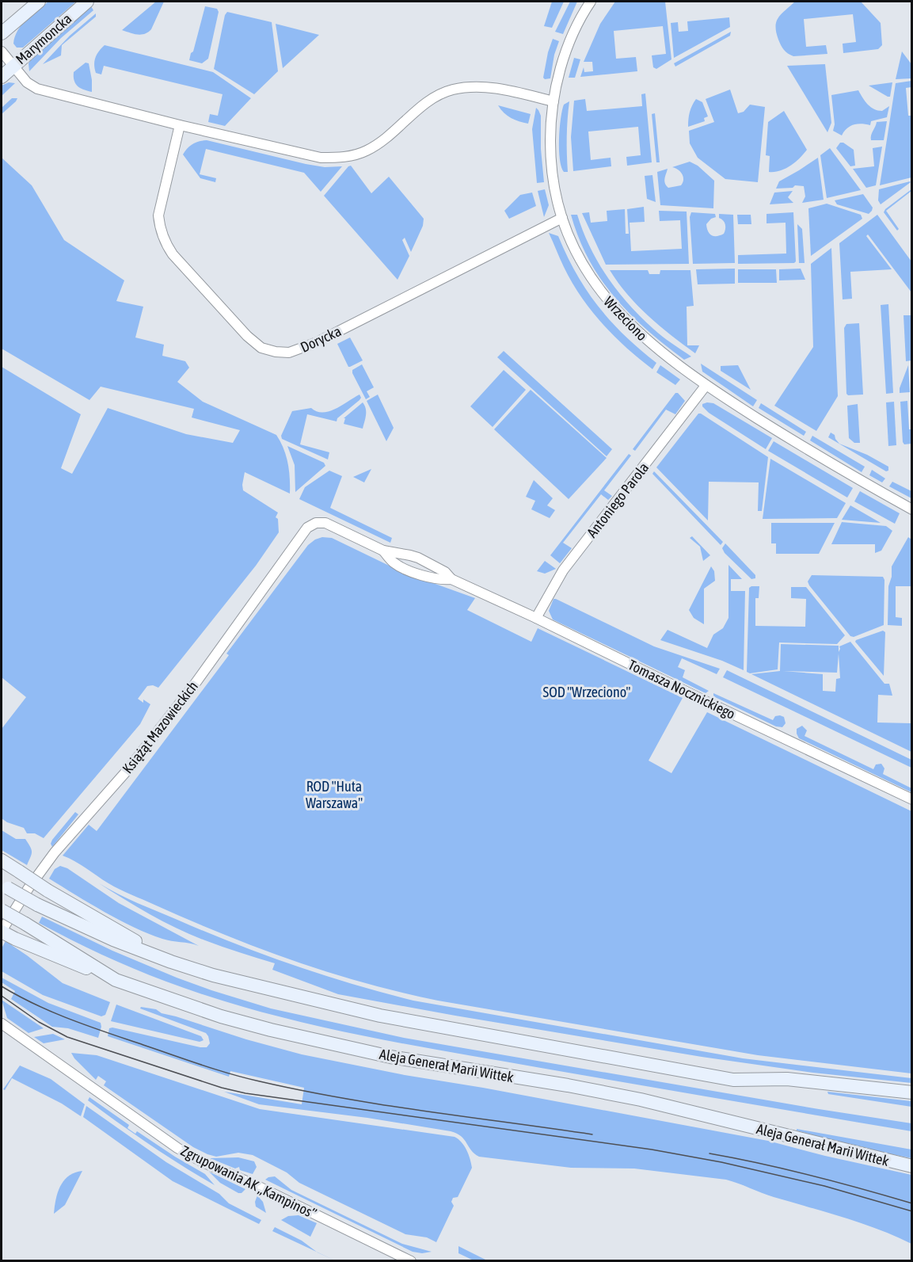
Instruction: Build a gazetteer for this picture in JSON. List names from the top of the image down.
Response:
{
  "streets": {
    "main road": ["Marymoncka", "Aleja Generał Marii Wittek"],
    "street": [
      "Wrzeciono",
      "Dorycka",
      "Antoniego Parola",
      "Tomasza Nocznickiego",
      "Książąt Mazowieckich",
      "Zgrupowania AK „Kampinos”"
    ]
  },
  "crossings": [
    ["Wrzeciono", "Dorycka"],
    ["Wrzeciono", "Antoniego Parola"],
    ["Antoniego Parola", "Tomasza Nocznickiego"],
    ["Tomasza Nocznickiego", "Książąt Mazowieckich"]
  ],
  "parks": ["SOD \"Wrzeciono\"", "ROD \"Huta Warszawa\""]
}
